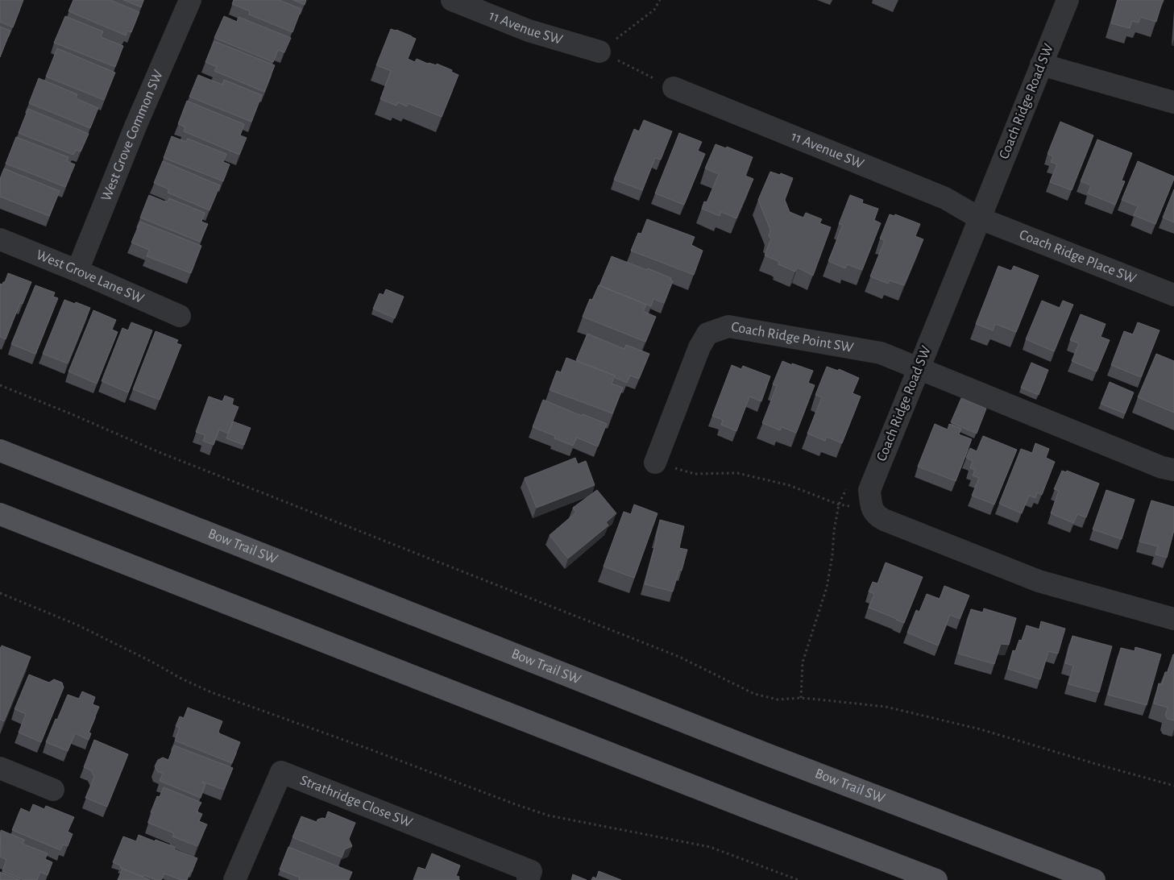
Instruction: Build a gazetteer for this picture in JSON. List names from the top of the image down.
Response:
{
  "streets": {
    "main road": ["Bow Trail SW"],
    "street": [
      "11 Avenue SW",
      "Coach Ridge Road SW",
      "West Grove Common SW",
      "Coach Ridge Place SW",
      "West Grove Lane SW",
      "Coach Ridge Point SW",
      "Strathridge Close SW"
    ]
  },
  "crossings": [
    ["11 Avenue SW", "Coach Ridge Road SW"],
    ["11 Avenue SW", "Coach Ridge Place SW"],
    ["Coach Ridge Road SW", "Coach Ridge Place SW"],
    ["Coach Ridge Road SW", "Coach Ridge Point SW"],
    ["West Grove Common SW", "West Grove Lane SW"]
  ]
}
